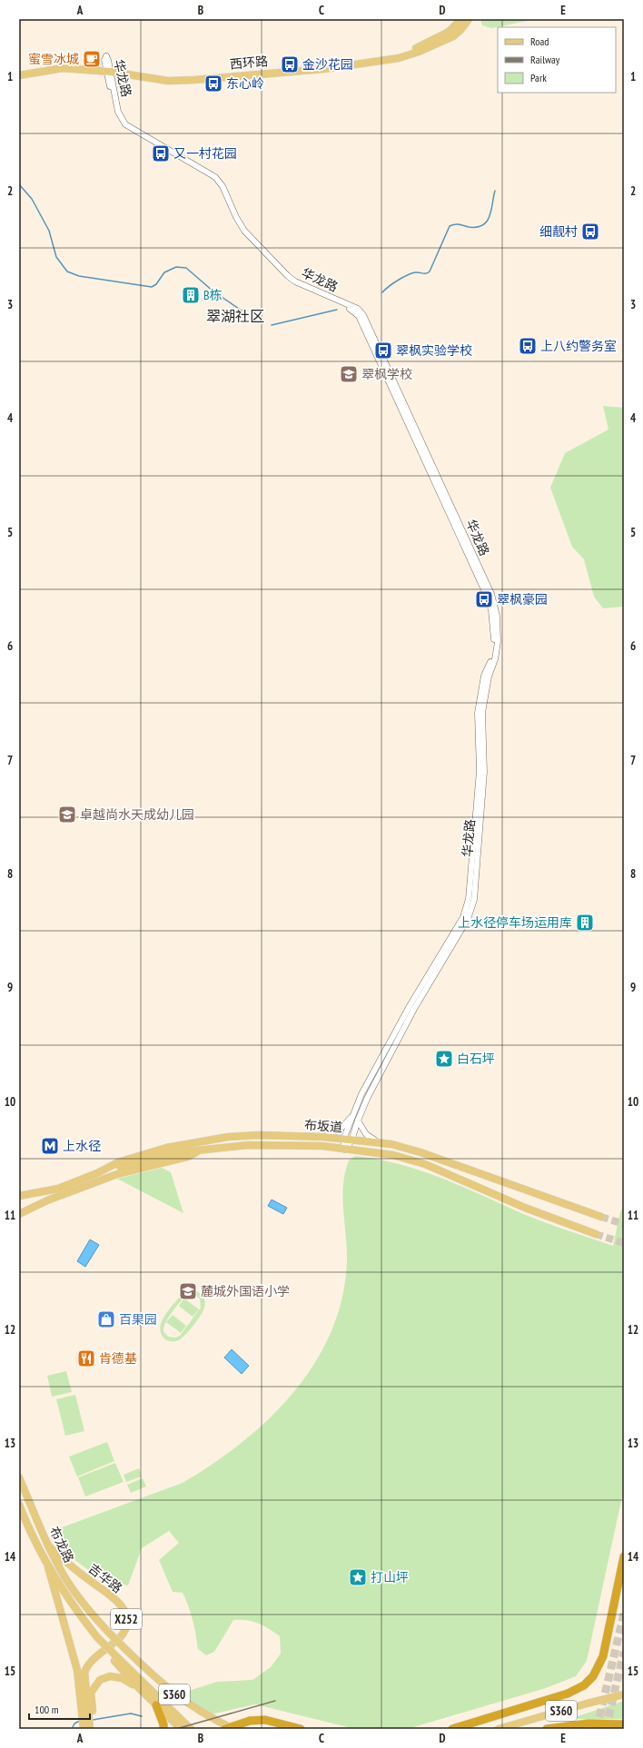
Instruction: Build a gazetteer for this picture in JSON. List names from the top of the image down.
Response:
{
  "streets": {
    "main road": [
      "西环路",
      "布坂道",
      "布龙路",
      "吉华路",
      "X252",
      "S360"
    ],
    "street": ["华龙路"]
  },
  "crossings": [
    ["西环路", "华龙路"],
    ["华龙路", "布坂道"],
    ["布龙路", "吉华路"],
    ["布龙路", "X252"],
    ["吉华路", "X252"]
  ],
  "districts": ["翠湖社区"],
  "places": {
    "cafe": ["蜜雪冰城"],
    "bus stop": [
      "金沙花园",
      "东心岭",
      "又一村花园",
      "细靓村",
      "上八约警务室",
      "翠枫实验学校",
      "翠枫豪园"
    ],
    "building": ["B栋", "上水径停车场运用库"],
    "school or university": ["翠枫学校", "卓越尚水天成幼儿园", "麓城外国语小学"],
    "place": ["白石坪", "打山坪"],
    "metro station": ["上水径"],
    "shop": ["百果园"],
    "restaurant": ["肯德基"]
  },
  "legend": ["Road", "Railway", "Park"],
  "scale_bar": "100 m",
  "grid": {
    "columns": [
      "A",
      "B",
      "C",
      "D",
      "E"
    ],
    "rows": [
      "1",
      "2",
      "3",
      "4",
      "5",
      "6",
      "7",
      "8",
      "9",
      "10",
      "11",
      "12",
      "13",
      "14",
      "15"
    ]
  }
}
